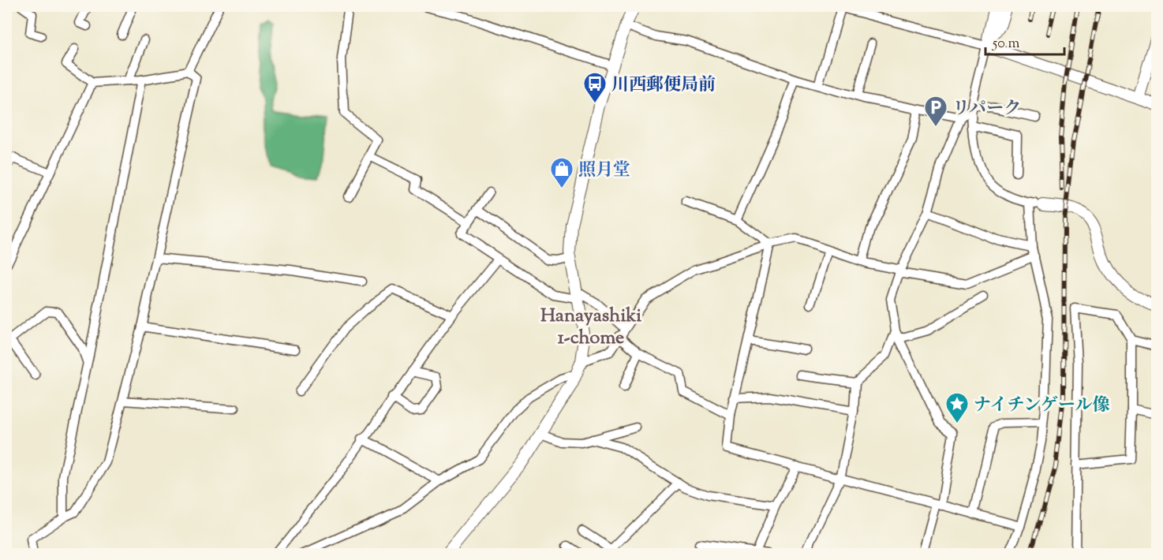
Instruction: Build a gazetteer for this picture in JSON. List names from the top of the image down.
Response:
{
  "districts": ["Hanayashiki 1-chome"],
  "places": {
    "bus stop": ["川西郵便局前"],
    "parking": ["リパーク"],
    "shop": ["照月堂"],
    "place": ["ナイチンゲール像"]
  },
  "scale_bar": "50 m"
}
